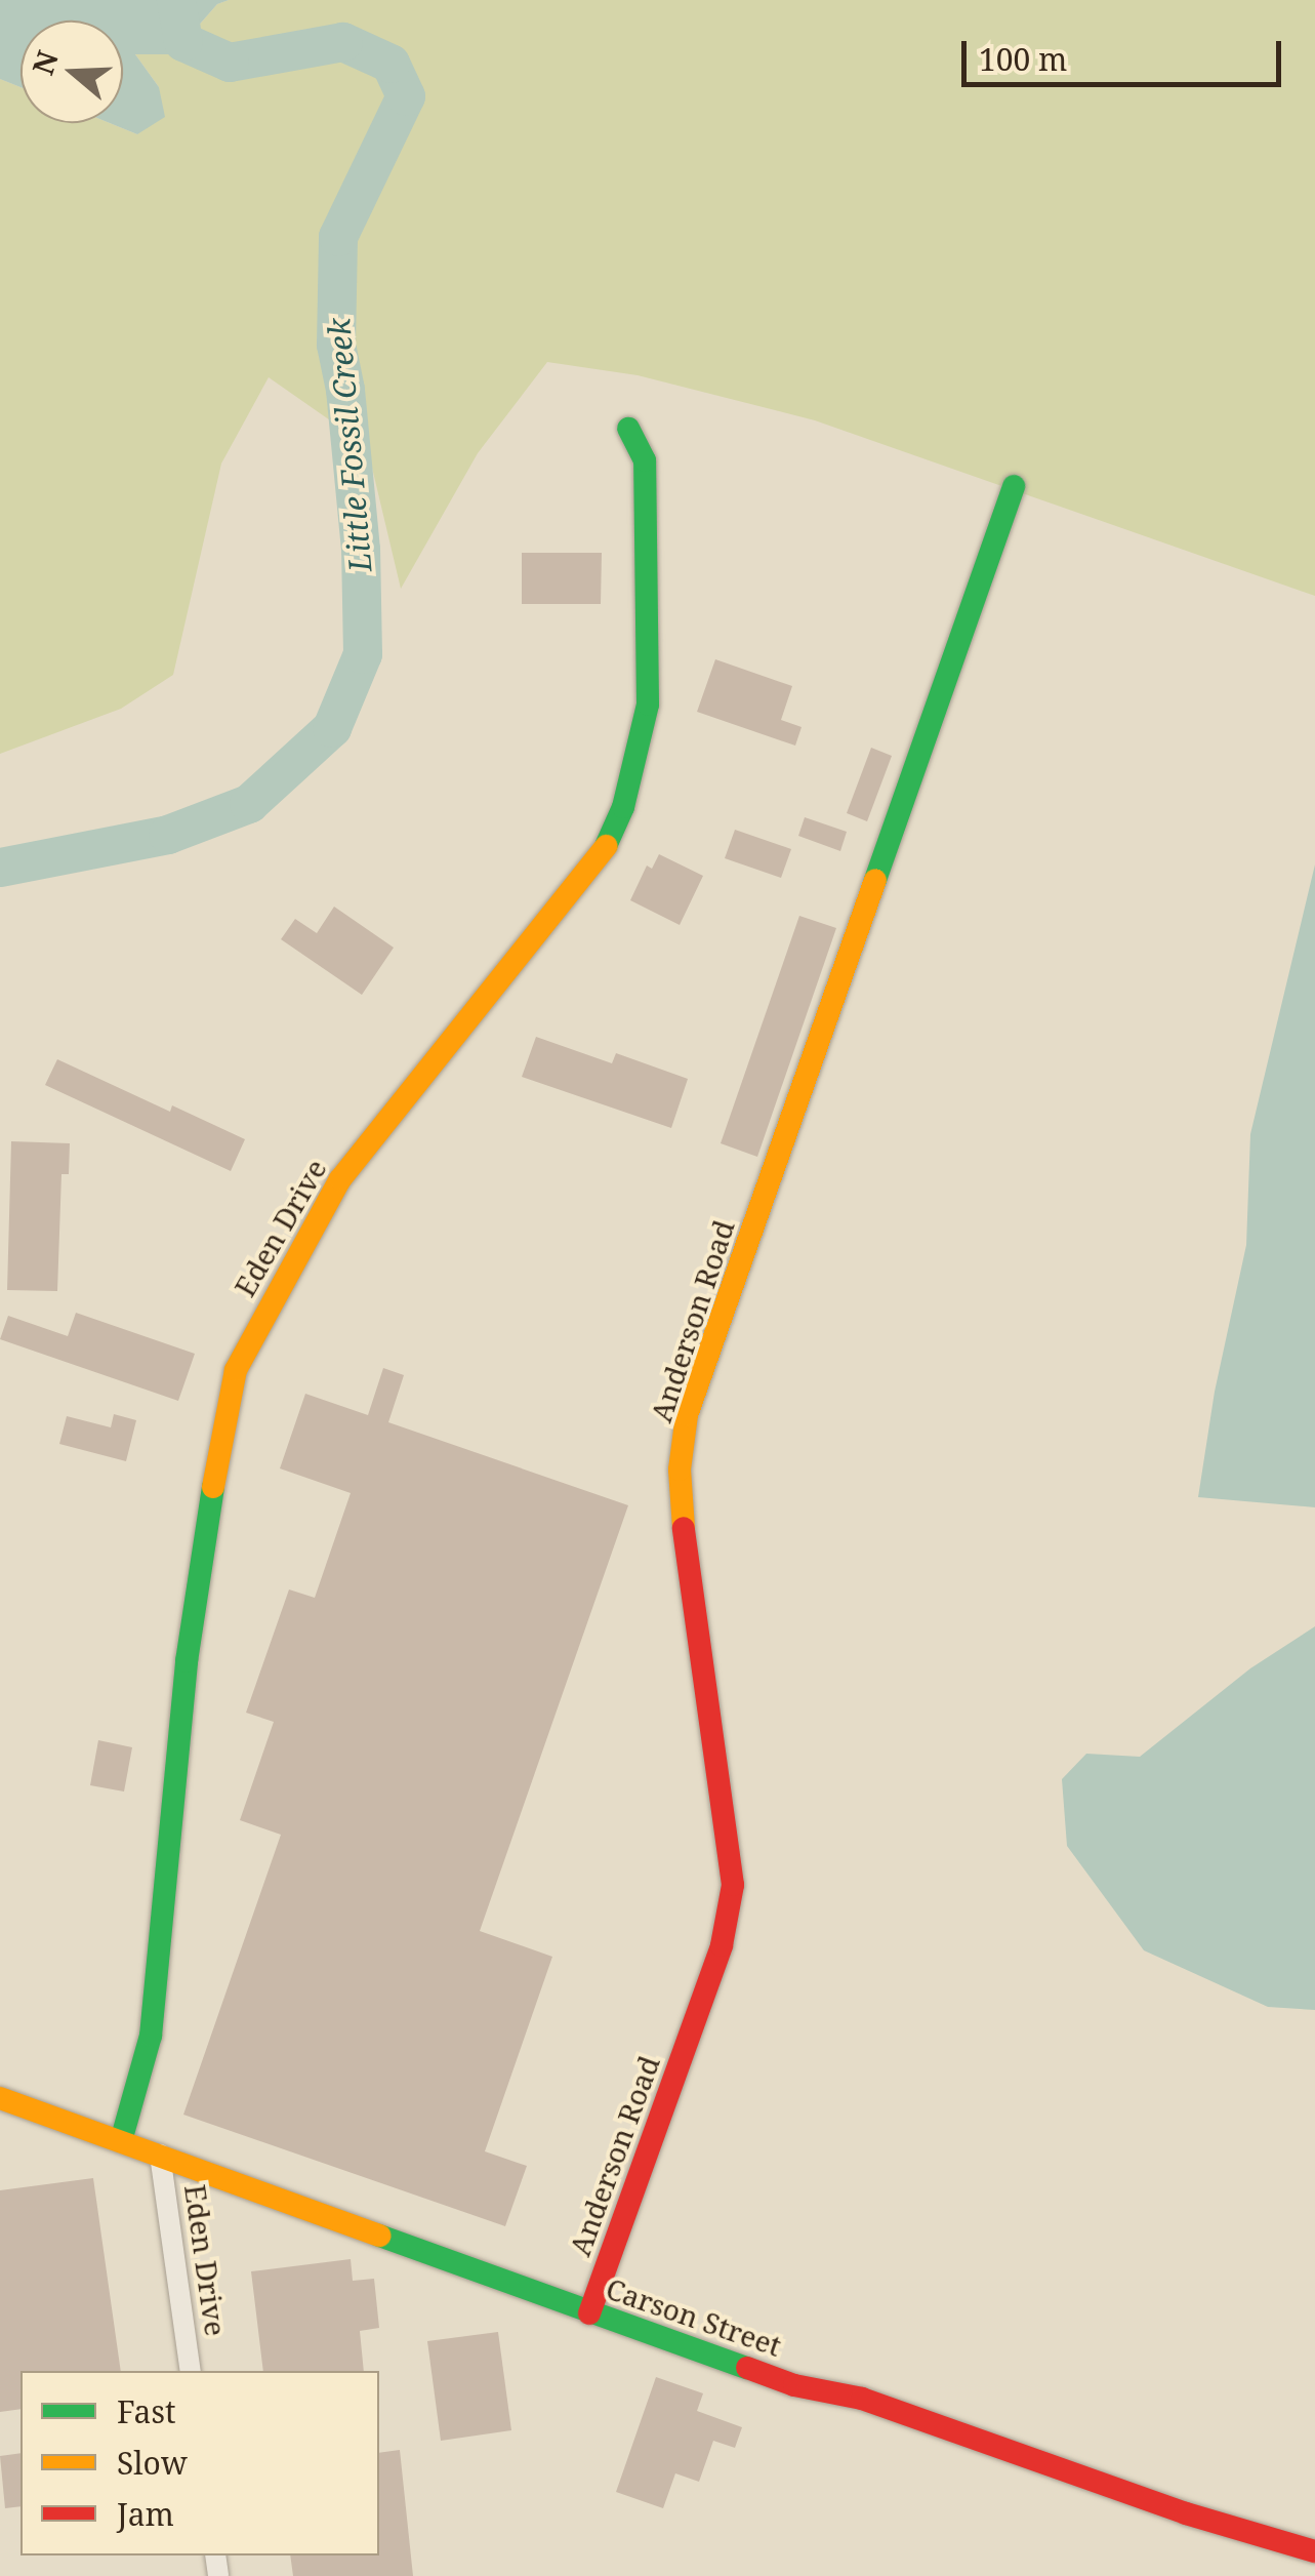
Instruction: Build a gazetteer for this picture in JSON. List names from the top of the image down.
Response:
{
  "streets": {
    "street": ["Eden Drive", "Anderson Road", "Carson Street"]
  },
  "crossings": [
    ["Eden Drive", "Carson Street"],
    ["Anderson Road", "Carson Street"]
  ],
  "water": ["Little Fossil Creek"],
  "legend": ["Fast", "Slow", "Jam"],
  "scale_bar": "100 m",
  "north": "left"
}
